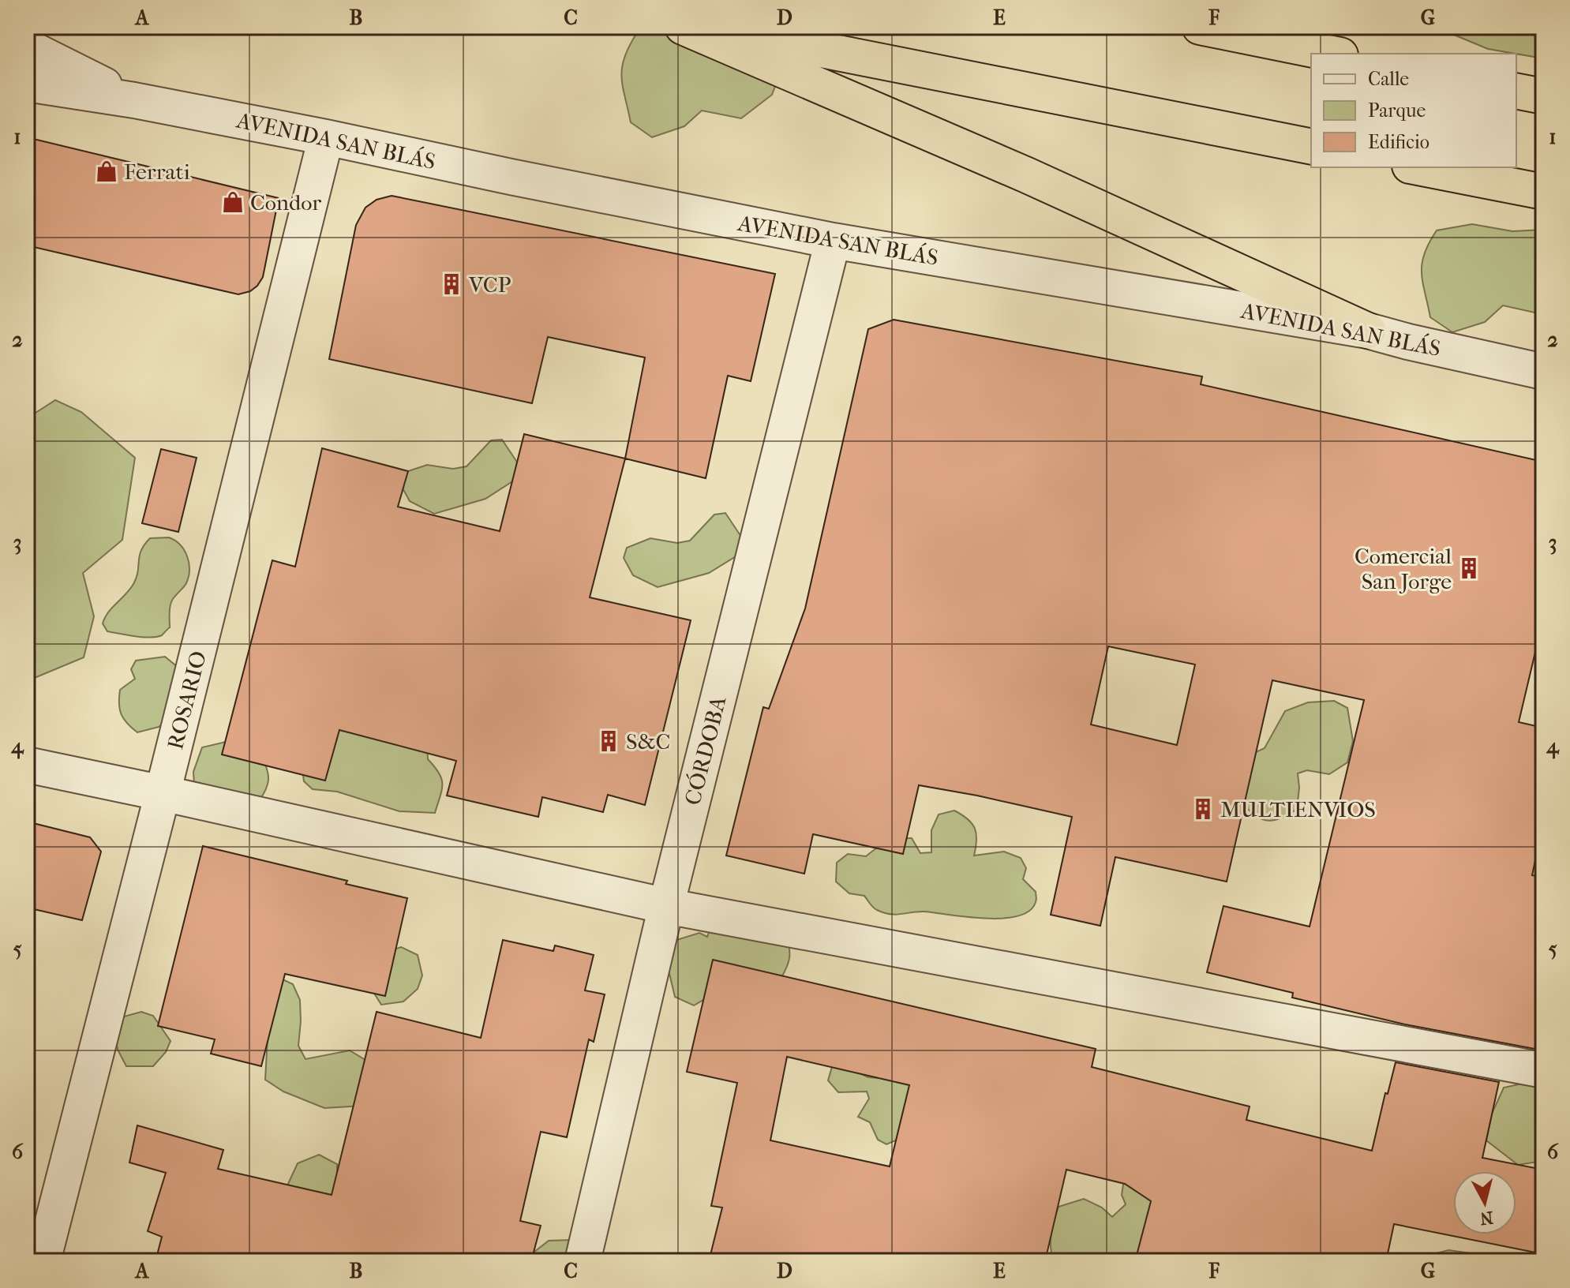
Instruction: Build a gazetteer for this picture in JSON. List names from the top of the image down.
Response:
{
  "streets": {
    "street": ["AVENIDA SAN BLÁS", "ROSARIO", "CÓRDOBA"]
  },
  "crossings": [
    ["AVENIDA SAN BLÁS", "ROSARIO"],
    ["AVENIDA SAN BLÁS", "CÓRDOBA"]
  ],
  "places": {
    "shop": ["Ferrati", "Condor"],
    "building": [
      "VCP",
      "Comercial San Jorge",
      "S&C",
      "MULTIENVIOS"
    ]
  },
  "legend": ["Calle", "Parque", "Edificio"],
  "north": "bottom",
  "grid": {
    "columns": [
      "A",
      "B",
      "C",
      "D",
      "E",
      "F",
      "G"
    ],
    "rows": [
      "1",
      "2",
      "3",
      "4",
      "5",
      "6"
    ]
  }
}
